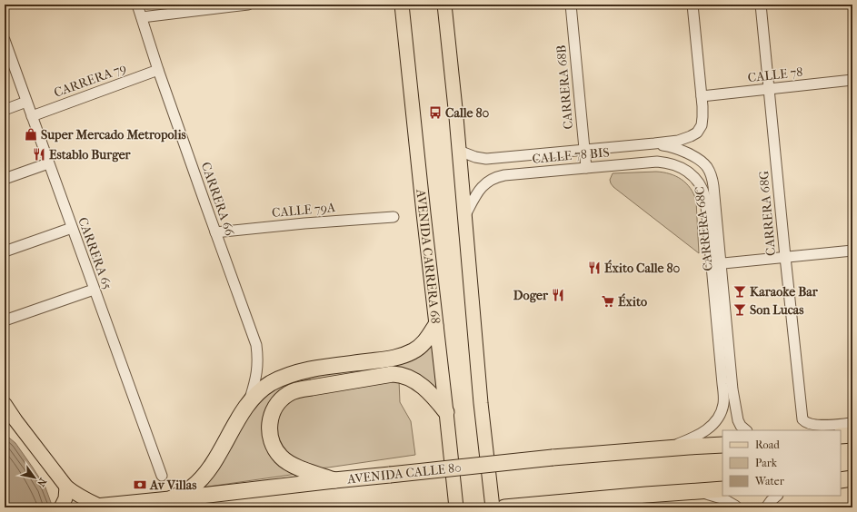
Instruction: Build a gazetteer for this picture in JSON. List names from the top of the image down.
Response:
{
  "streets": {
    "highway": ["AVENIDA CALLE 80"],
    "main road": ["AVENIDA CARRERA 68"],
    "street": [
      "CALLE 78",
      "CARRERA 79",
      "CARRERA 68B",
      "CALLE 78 BIS",
      "CARRERA 66",
      "CALLE 79A",
      "CARRERA 68G",
      "CARRERA 68C",
      "CARRERA 65"
    ]
  },
  "crossings": [
    ["CALLE 78", "CARRERA 68G"],
    ["CARRERA 79", "CARRERA 66"],
    ["CARRERA 79", "CARRERA 65"],
    ["CARRERA 68B", "CALLE 78 BIS"],
    ["CALLE 78 BIS", "CARRERA 68C"],
    ["CARRERA 66", "CALLE 79A"],
    ["CARRERA 68C", "AVENIDA CALLE 80"]
  ],
  "places": {
    "bus stop": ["Calle 80"],
    "shop": ["Super Mercado Metropolis"],
    "restaurant": ["Establo Burger", "Éxito Calle 80", "Doger"],
    "bar": ["Karaoke Bar", "Son Lucas"],
    "supermarket": ["Éxito"],
    "bank": ["Av Villas"]
  },
  "legend": ["Road", "Park", "Water"],
  "north": "bottom right"
}
